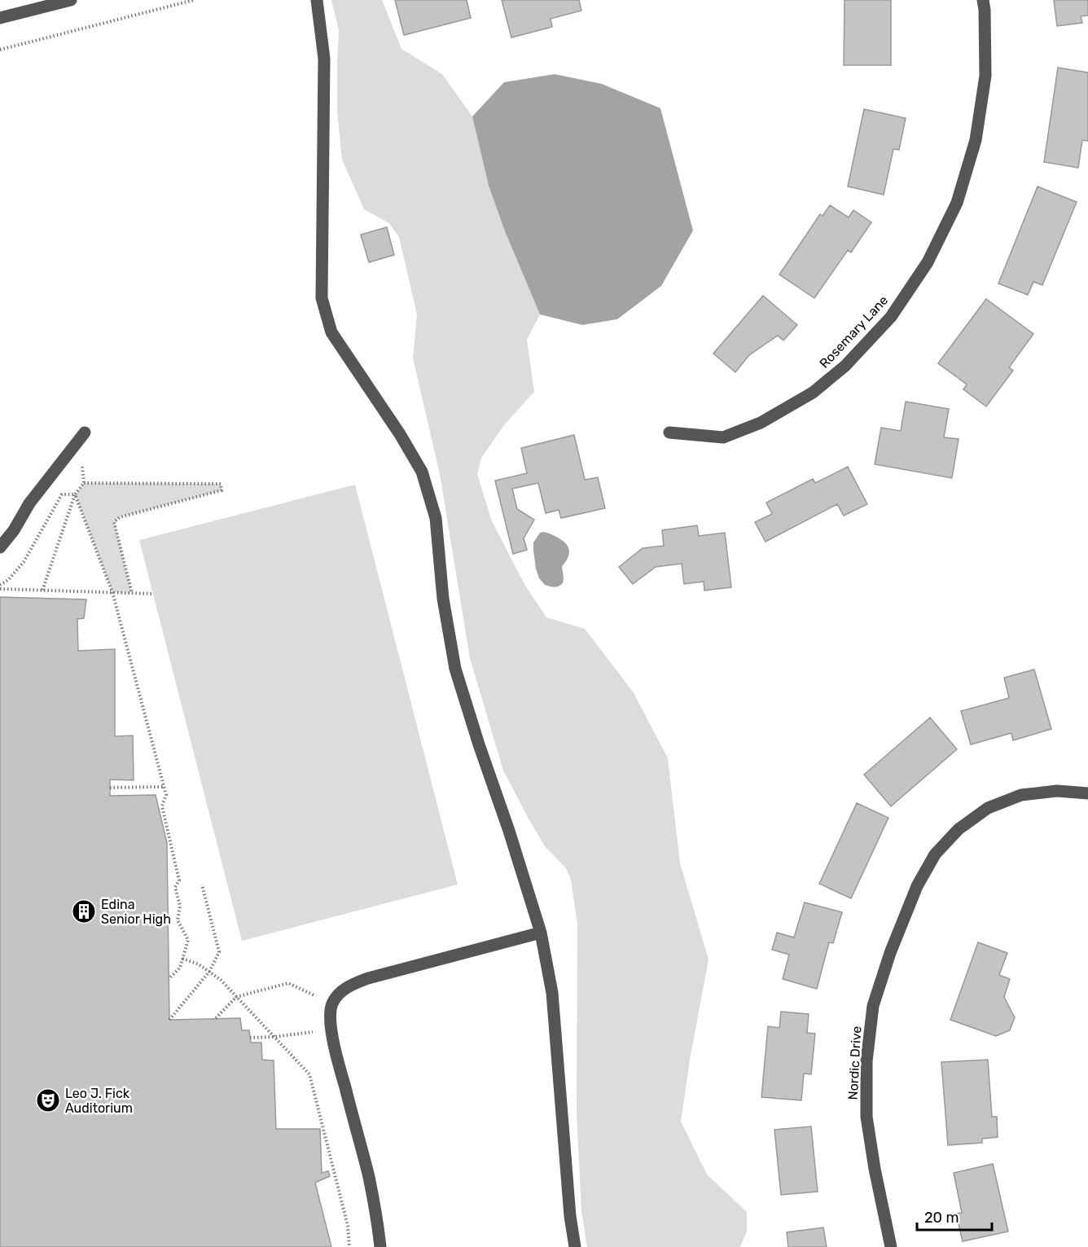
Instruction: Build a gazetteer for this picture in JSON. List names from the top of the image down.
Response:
{
  "streets": {
    "street": ["Rosemary Lane", "Nordic Drive"]
  },
  "places": {
    "building": ["Edina Senior High"],
    "theatre": ["Leo J. Fick Auditorium"]
  },
  "scale_bar": "20 m"
}
